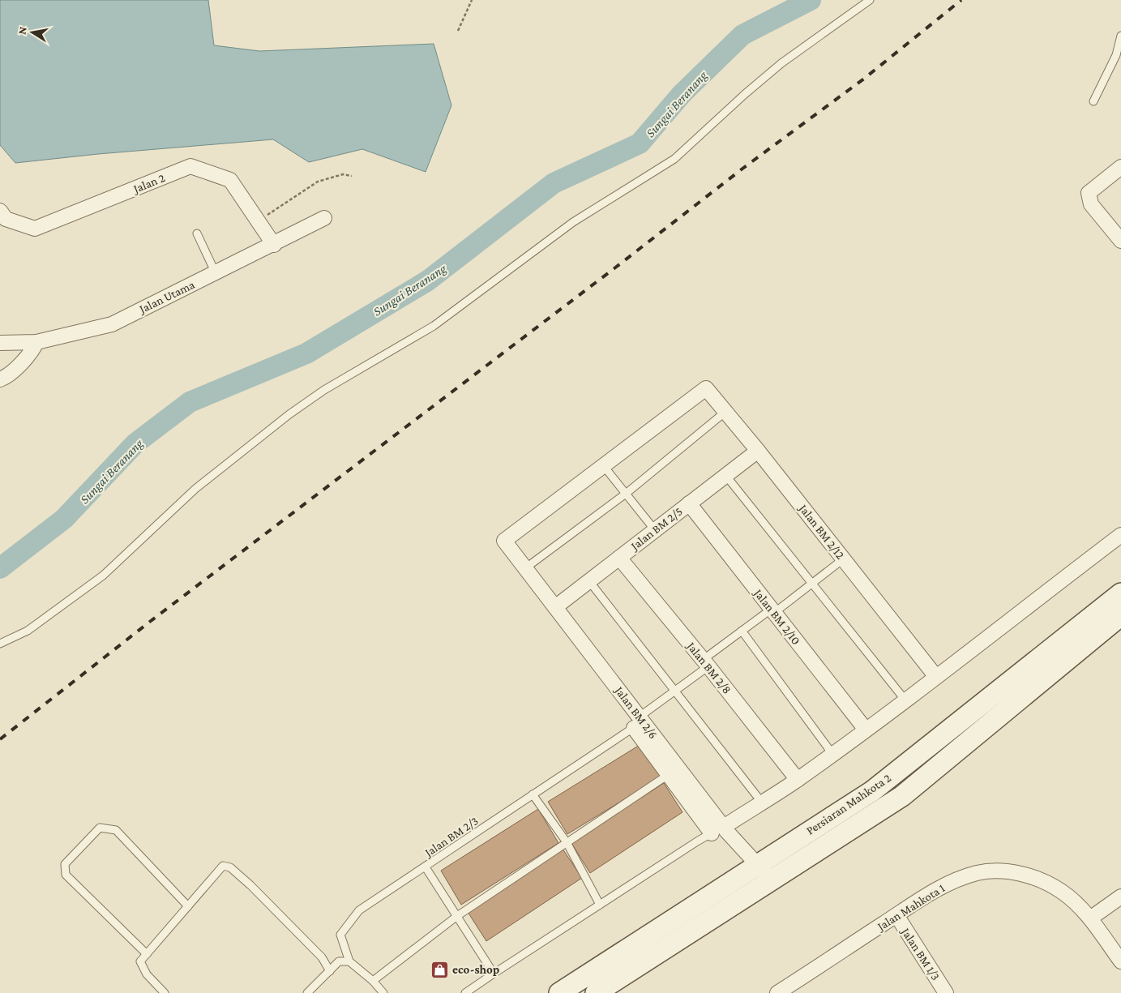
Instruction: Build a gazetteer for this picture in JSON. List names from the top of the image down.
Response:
{
  "streets": {
    "main road": ["Persiaran Mahkota 2"],
    "street": [
      "Jalan 2",
      "Jalan Utama",
      "Jalan BM 2/5",
      "Jalan BM 2/12",
      "Jalan BM 2/10",
      "Jalan BM 2/8",
      "Jalan BM 2/6",
      "Jalan Mahkota 1",
      "Jalan BM 1/3"
    ],
    "lane": ["Jalan BM 2/3"]
  },
  "crossings": [
    ["Jalan 2", "Jalan Utama"],
    ["Jalan BM 2/5", "Jalan BM 2/12"],
    ["Jalan BM 2/5", "Jalan BM 2/10"],
    ["Jalan BM 2/5", "Jalan BM 2/8"],
    ["Jalan BM 2/5", "Jalan BM 2/6"],
    ["Jalan BM 2/12", "Jalan BM 2/6"],
    ["Jalan BM 2/12", "Jalan BM 2/3"],
    ["Jalan BM 2/10", "Jalan BM 2/3"],
    ["Jalan BM 2/8", "Jalan BM 2/3"],
    ["Jalan BM 2/6", "Persiaran Mahkota 2"],
    ["Jalan BM 2/6", "Jalan BM 2/3"],
    ["Jalan Mahkota 1", "Jalan BM 1/3"]
  ],
  "water": ["Sungai Beranang"],
  "places": {
    "shop": ["eco-shop"]
  },
  "north": "left"
}
